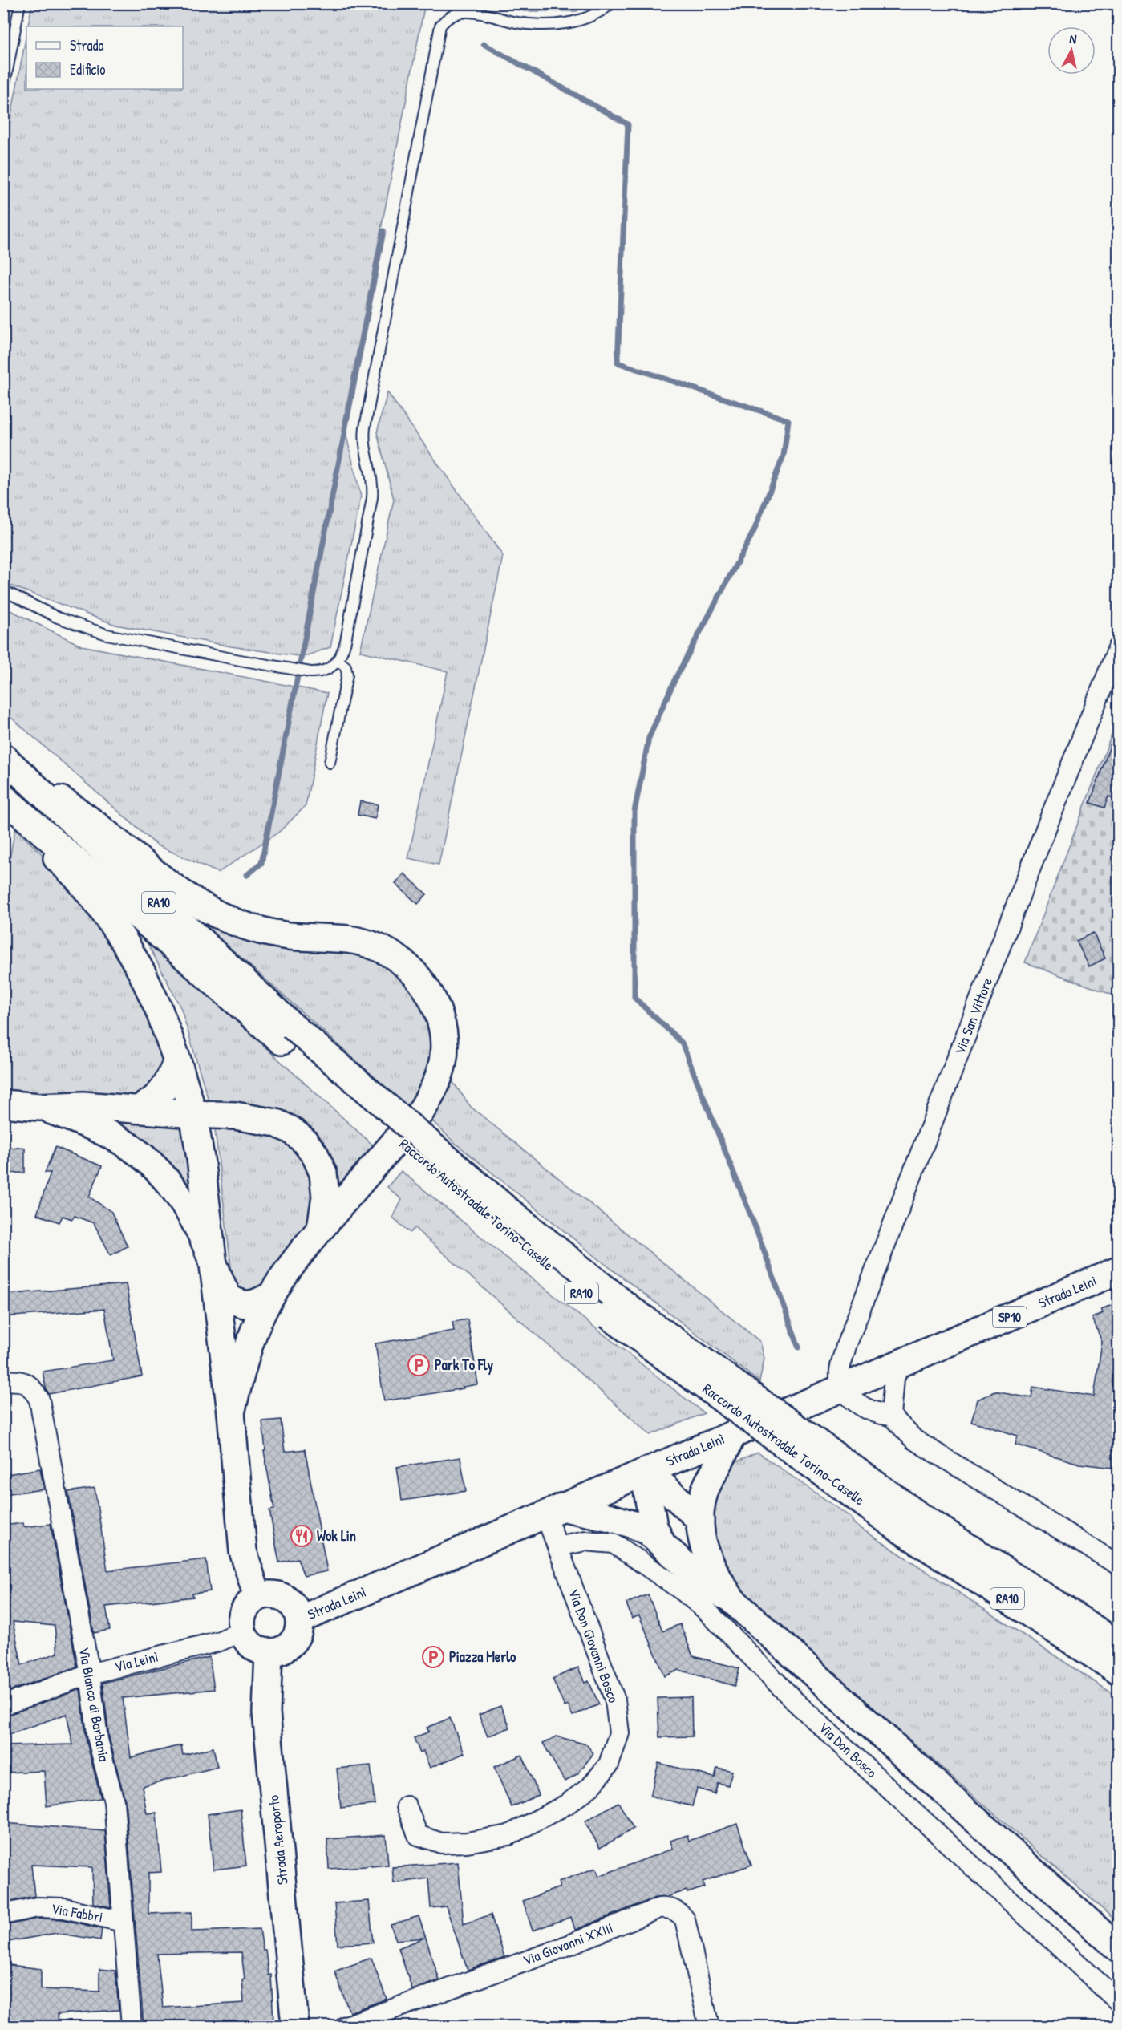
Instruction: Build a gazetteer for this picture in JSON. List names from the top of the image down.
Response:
{
  "streets": {
    "main road": [
      "RA10",
      "Raccordo Autostradale Torino-Caselle",
      "Strada Leinì",
      "SP10",
      "Strada Aeroporto"
    ],
    "street": [
      "Via San Vittore",
      "Via Don Giovanni Bosco",
      "Via Leinì",
      "Via Bianco di Barbania",
      "Via Don Bosco",
      "Via Fabbri",
      "Via Giovanni XXIII"
    ]
  },
  "crossings": [
    ["Via San Vittore", "Strada Leinì"],
    ["Strada Leinì", "Via Don Giovanni Bosco"],
    ["Strada Leinì", "Via Leinì"],
    ["Strada Leinì", "Strada Aeroporto"],
    ["Via Don Giovanni Bosco", "Via Don Bosco"],
    ["Via Leinì", "Via Bianco di Barbania"],
    ["Via Leinì", "Strada Aeroporto"],
    ["Via Bianco di Barbania", "Via Fabbri"]
  ],
  "places": {
    "parking": ["Park To Fly", "Piazza Merlo"],
    "restaurant": ["Wok Lin"]
  },
  "legend": ["Strada", "Edificio"],
  "north": "top"
}
